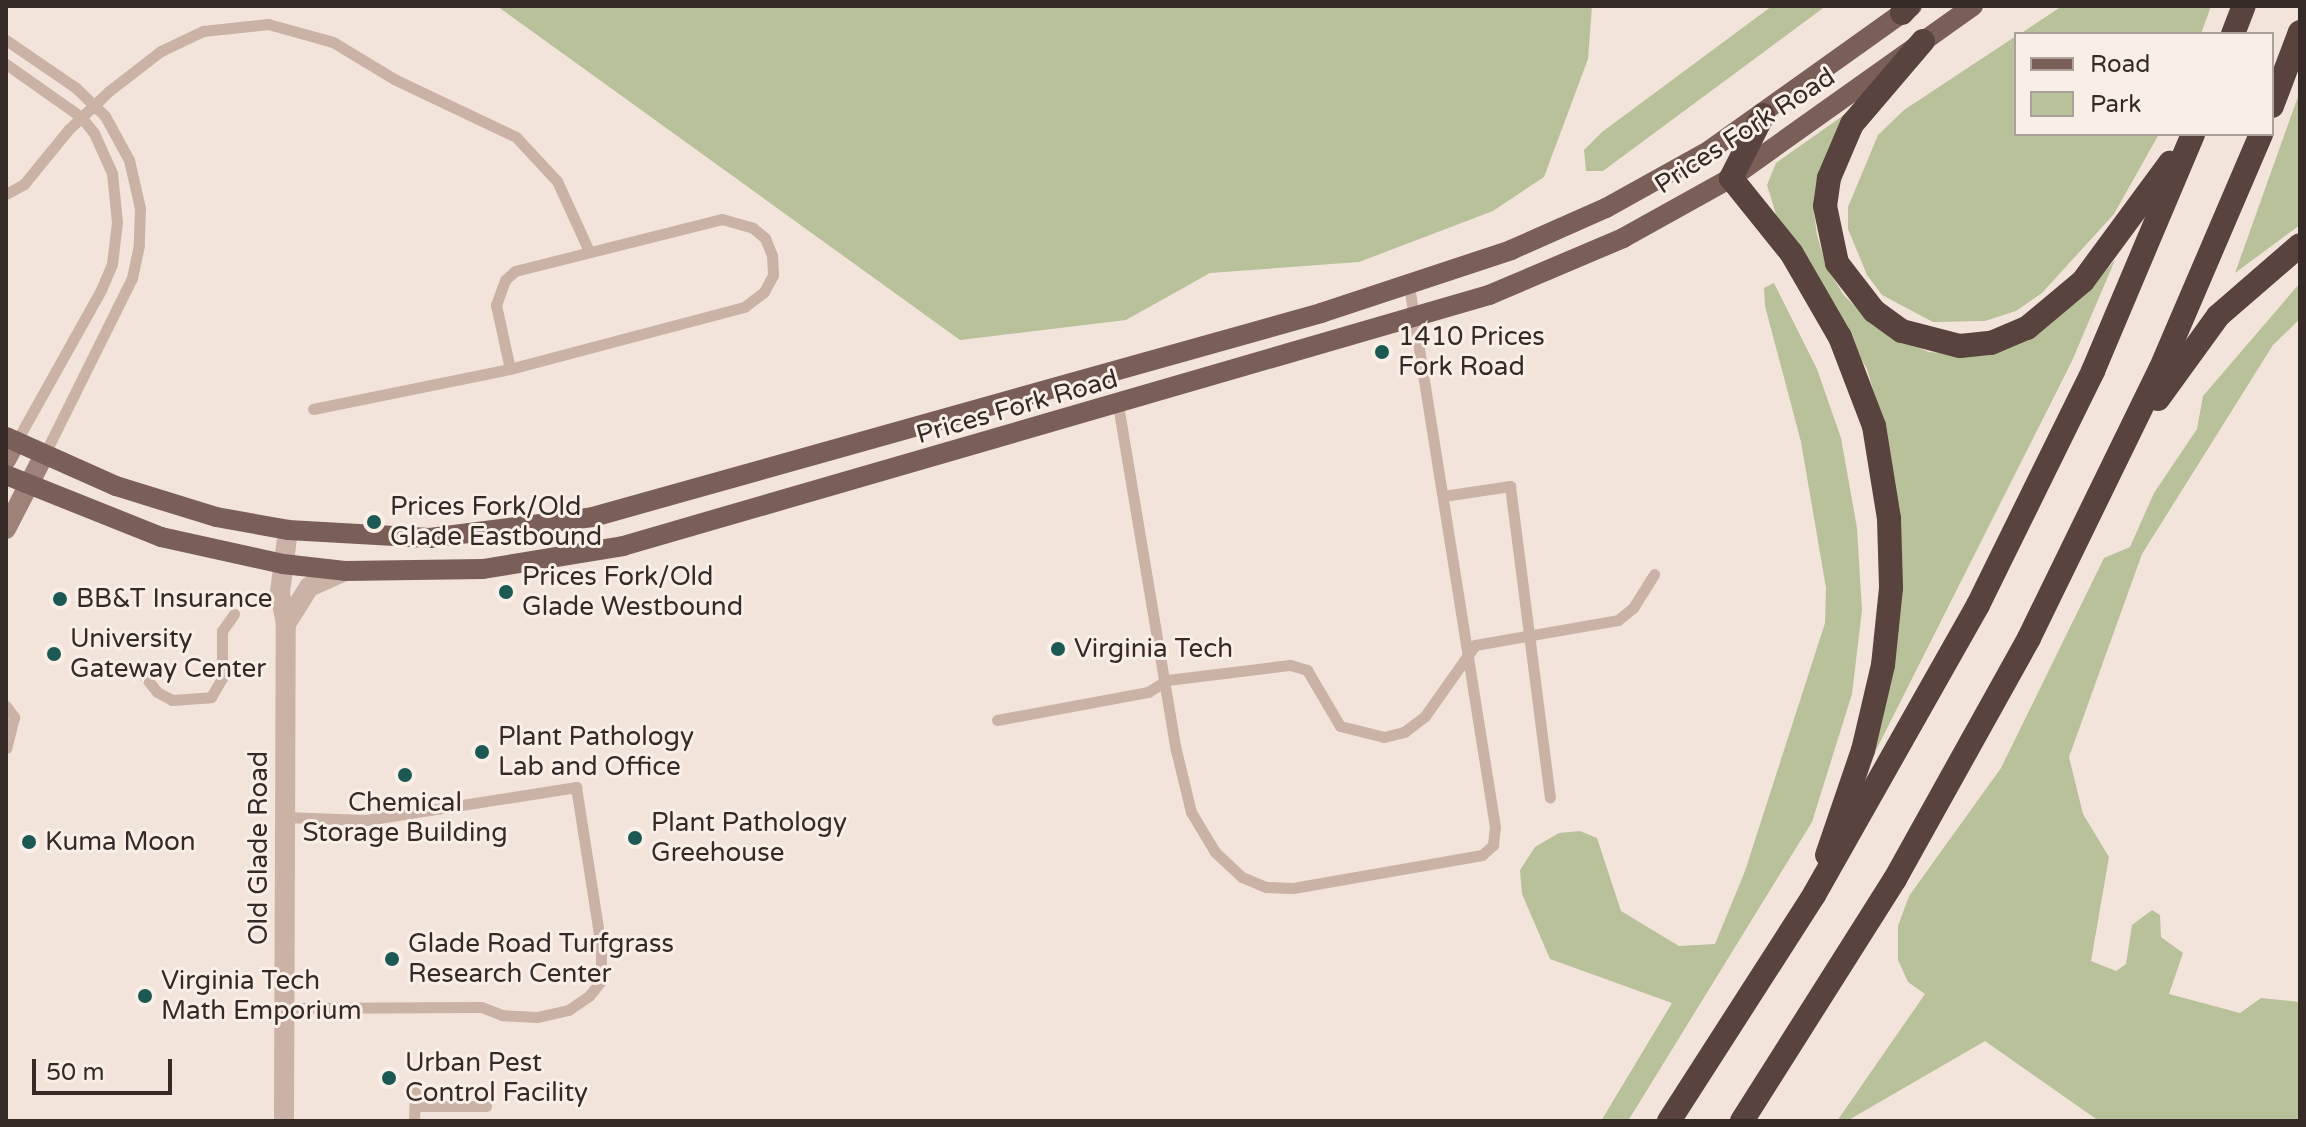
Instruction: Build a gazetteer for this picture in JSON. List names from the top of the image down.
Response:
{
  "streets": {
    "main road": ["Prices Fork Road"],
    "street": ["Old Glade Road"]
  },
  "crossings": [
    ["Prices Fork Road", "Old Glade Road"]
  ],
  "places": [
    "1410 Prices Fork Road",
    "Prices Fork/Old Glade Eastbound",
    "Prices Fork/Old Glade Westbound",
    "BB&T Insurance",
    "Virginia Tech",
    "University Gateway Center",
    "Plant Pathology Lab and Office",
    "Chemical Storage Building",
    "Plant Pathology Greehouse",
    "Kuma Moon",
    "Glade Road Turfgrass Research Center",
    "Virginia Tech Math Emporium",
    "Urban Pest Control Facility"
  ],
  "legend": ["Road", "Park"],
  "scale_bar": "50 m"
}
